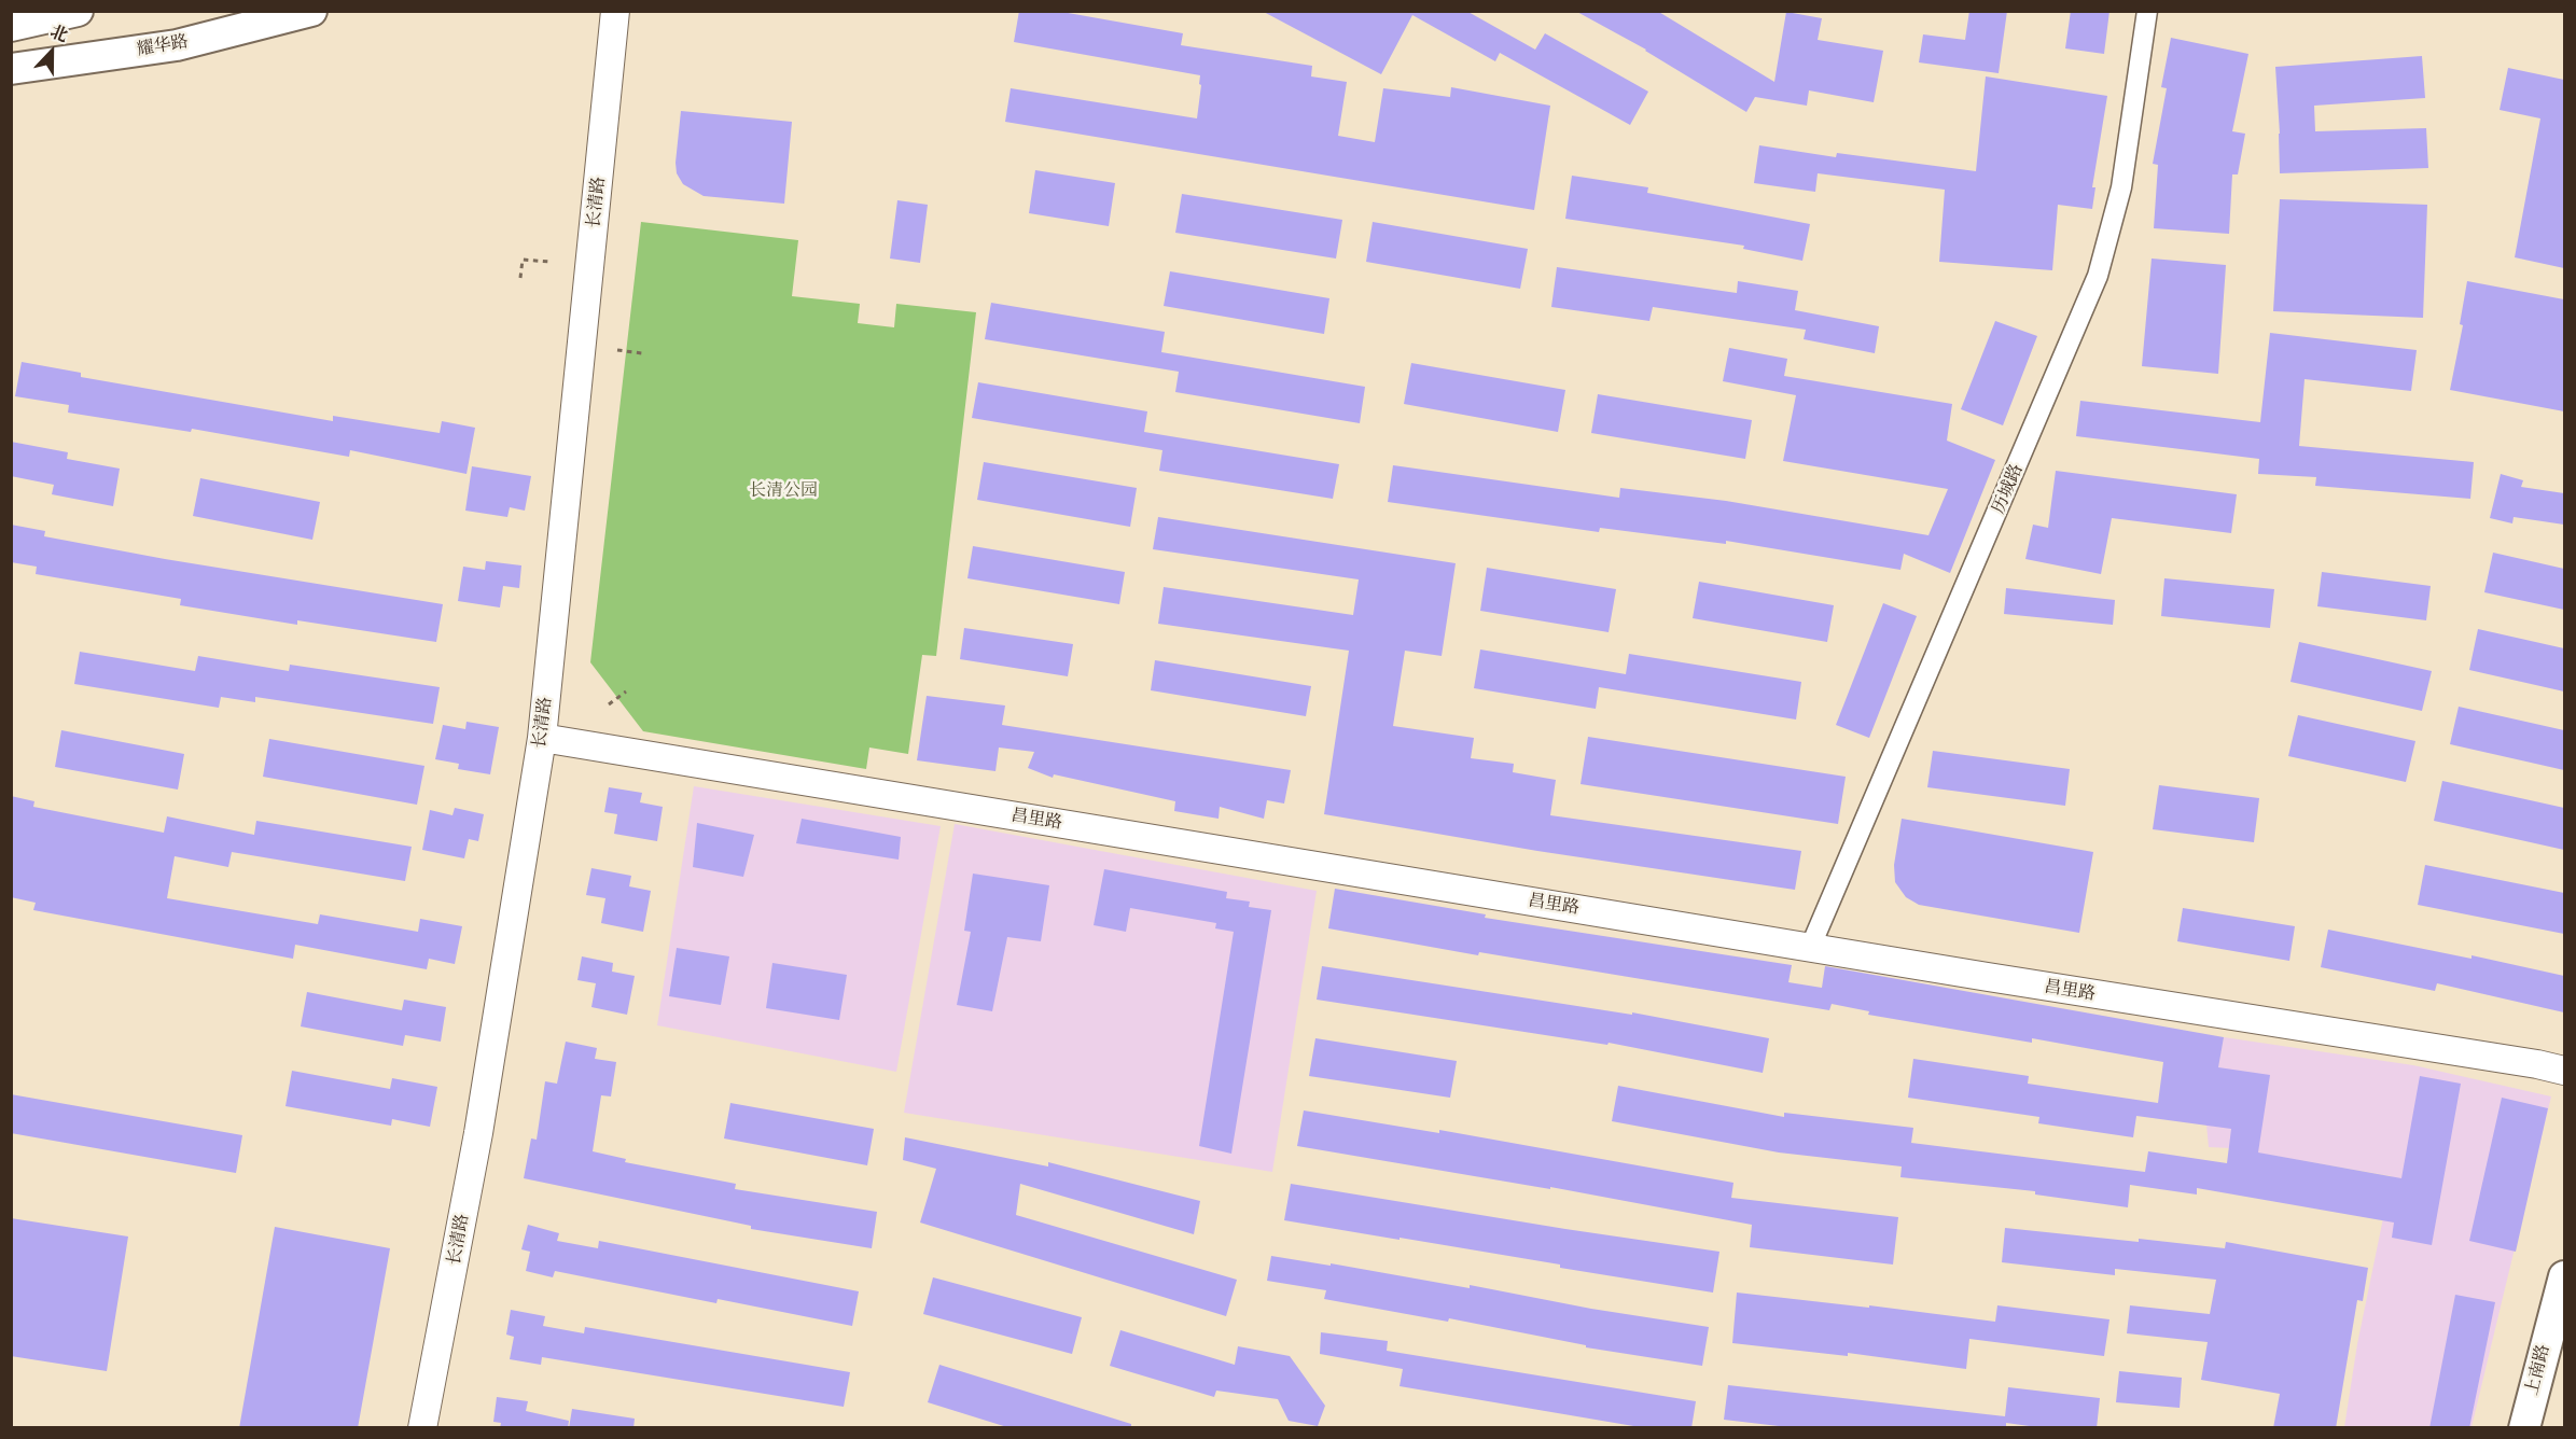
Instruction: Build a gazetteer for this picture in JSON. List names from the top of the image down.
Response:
{
  "streets": {
    "main road": ["耀华路", "上南路"],
    "street": ["长清路", "历城路", "昌里路"]
  },
  "crossings": [
    ["长清路", "昌里路"],
    ["历城路", "昌里路"]
  ],
  "parks": ["长清公园"],
  "north": "top"
}
